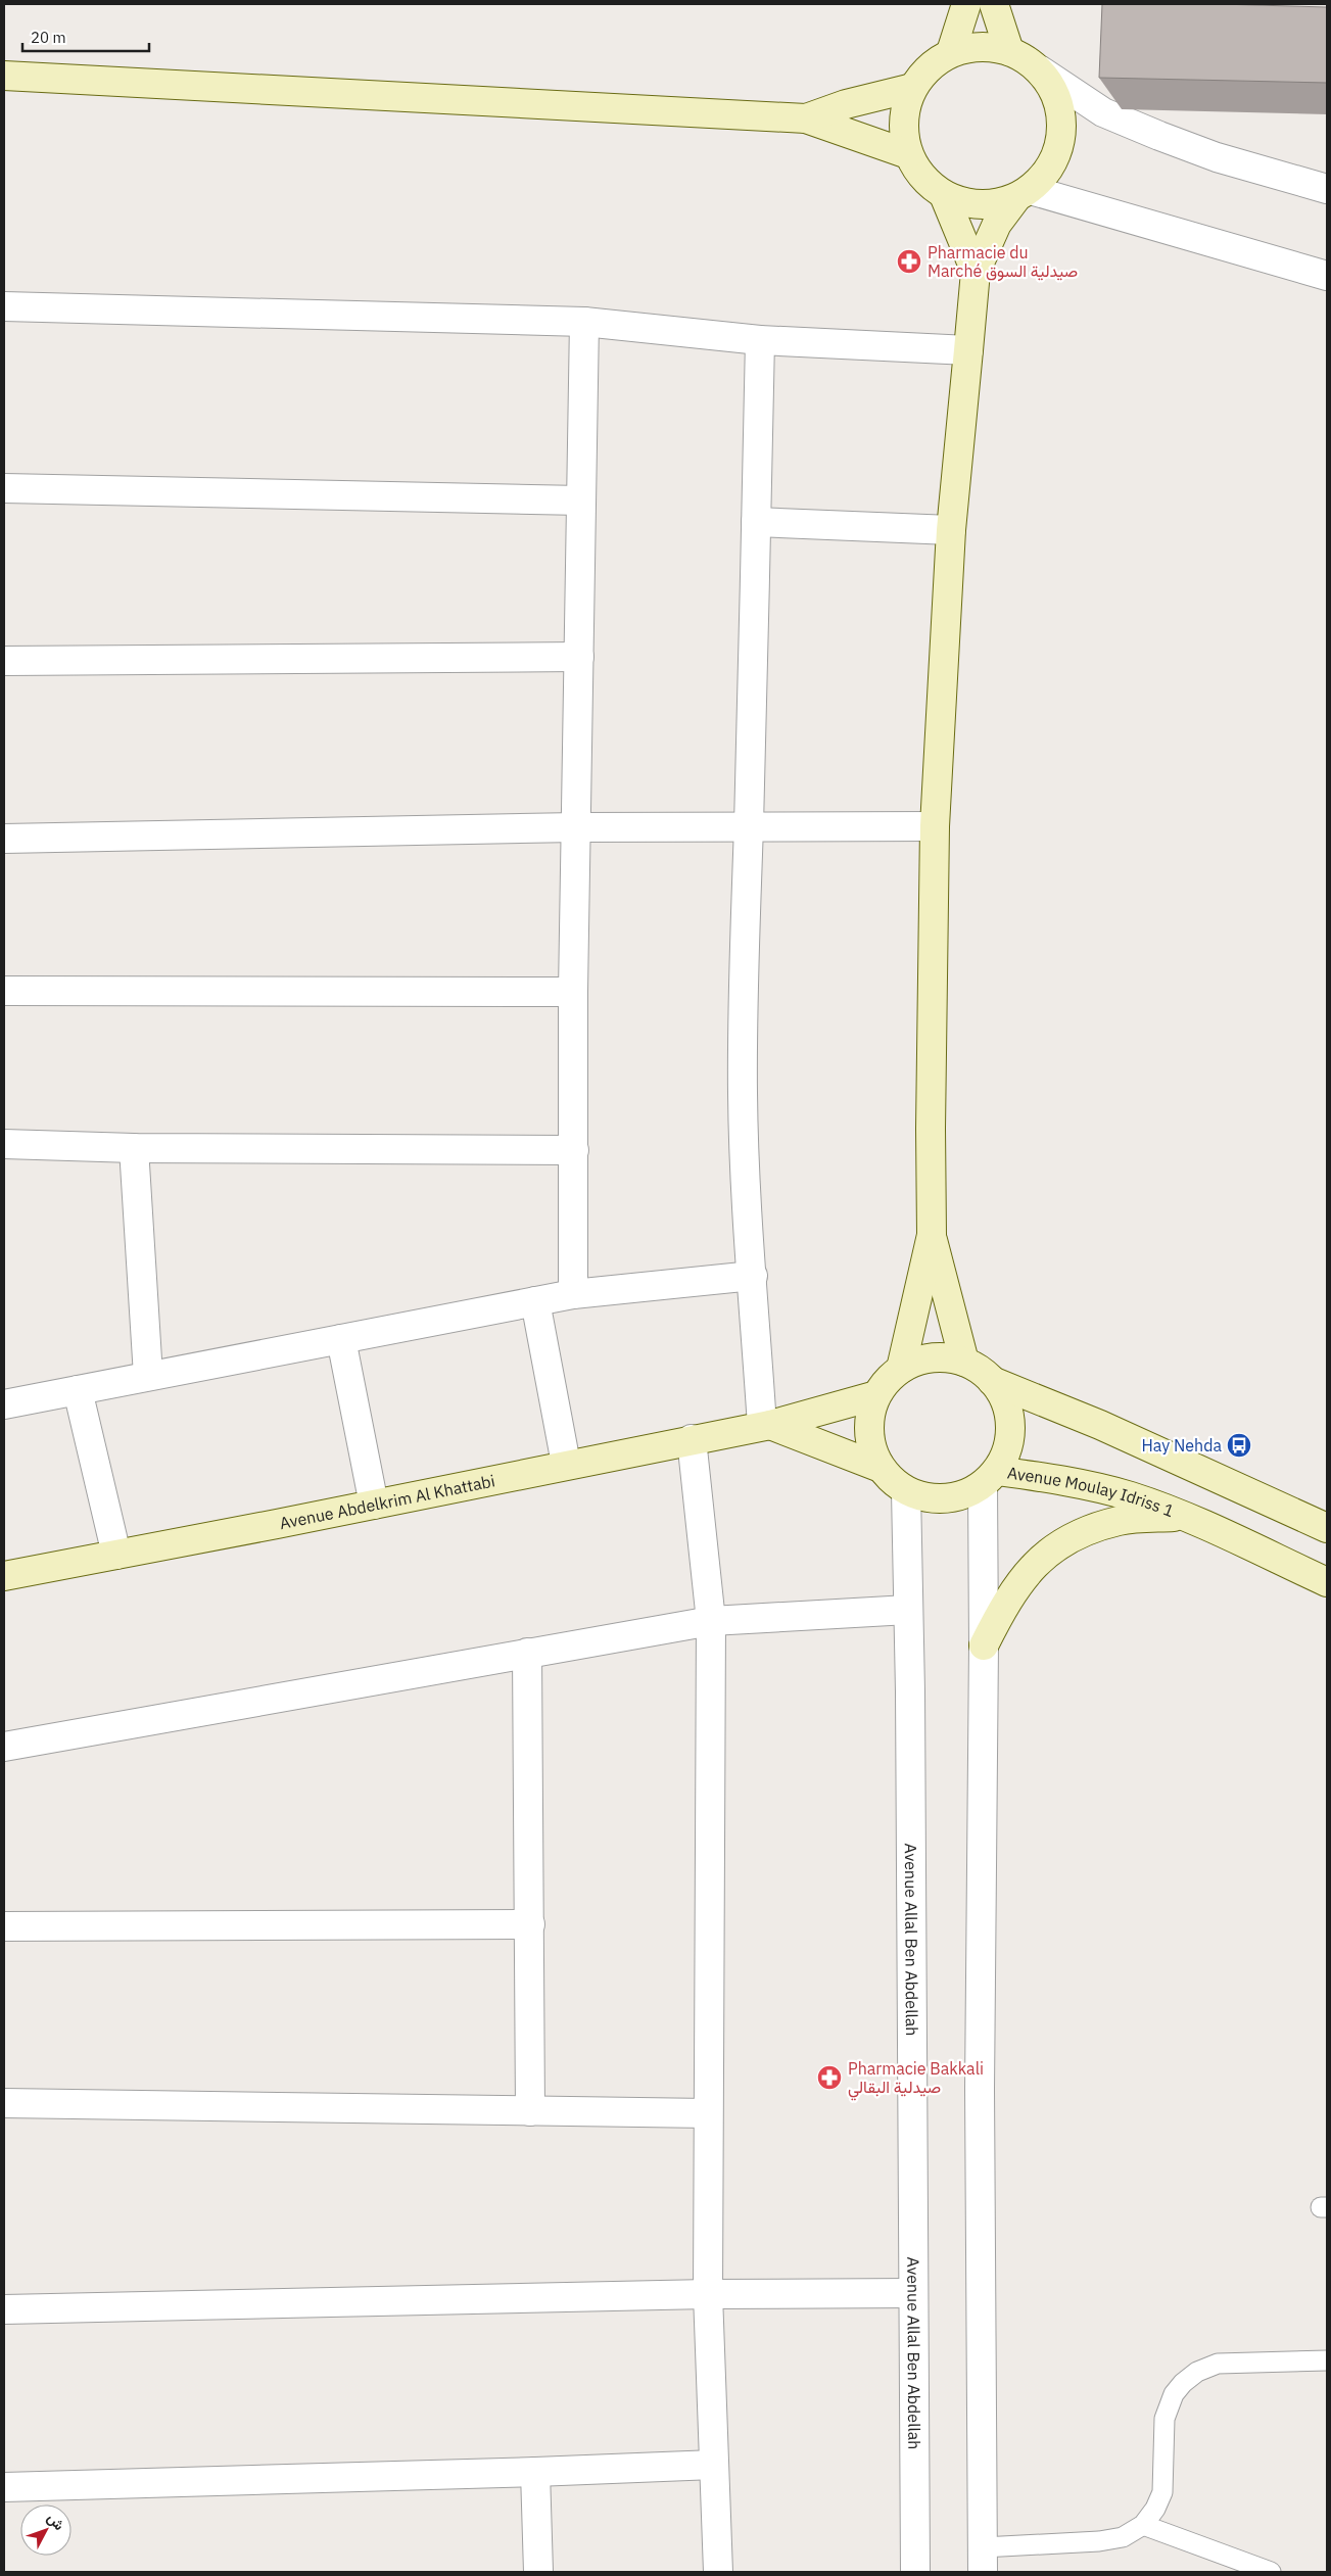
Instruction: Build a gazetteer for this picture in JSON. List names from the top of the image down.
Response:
{
  "streets": {
    "main road": ["Avenue Moulay Idriss 1", "Avenue Abdelkrim Al Khattabi"],
    "street": ["Avenue Allal Ben Abdellah"]
  },
  "crossings": [
    ["Avenue Moulay Idriss 1", "Avenue Abdelkrim Al Khattabi"],
    ["Avenue Moulay Idriss 1", "Avenue Allal Ben Abdellah"],
    ["Avenue Abdelkrim Al Khattabi", "Avenue Allal Ben Abdellah"]
  ],
  "places": {
    "pharmacy": ["Pharmacie du Marché صيدلية السوق", "Pharmacie Bakkali صيدلية البقالي"],
    "bus stop": ["Hay Nehda"]
  },
  "scale_bar": "20 m",
  "north": "top right"
}
